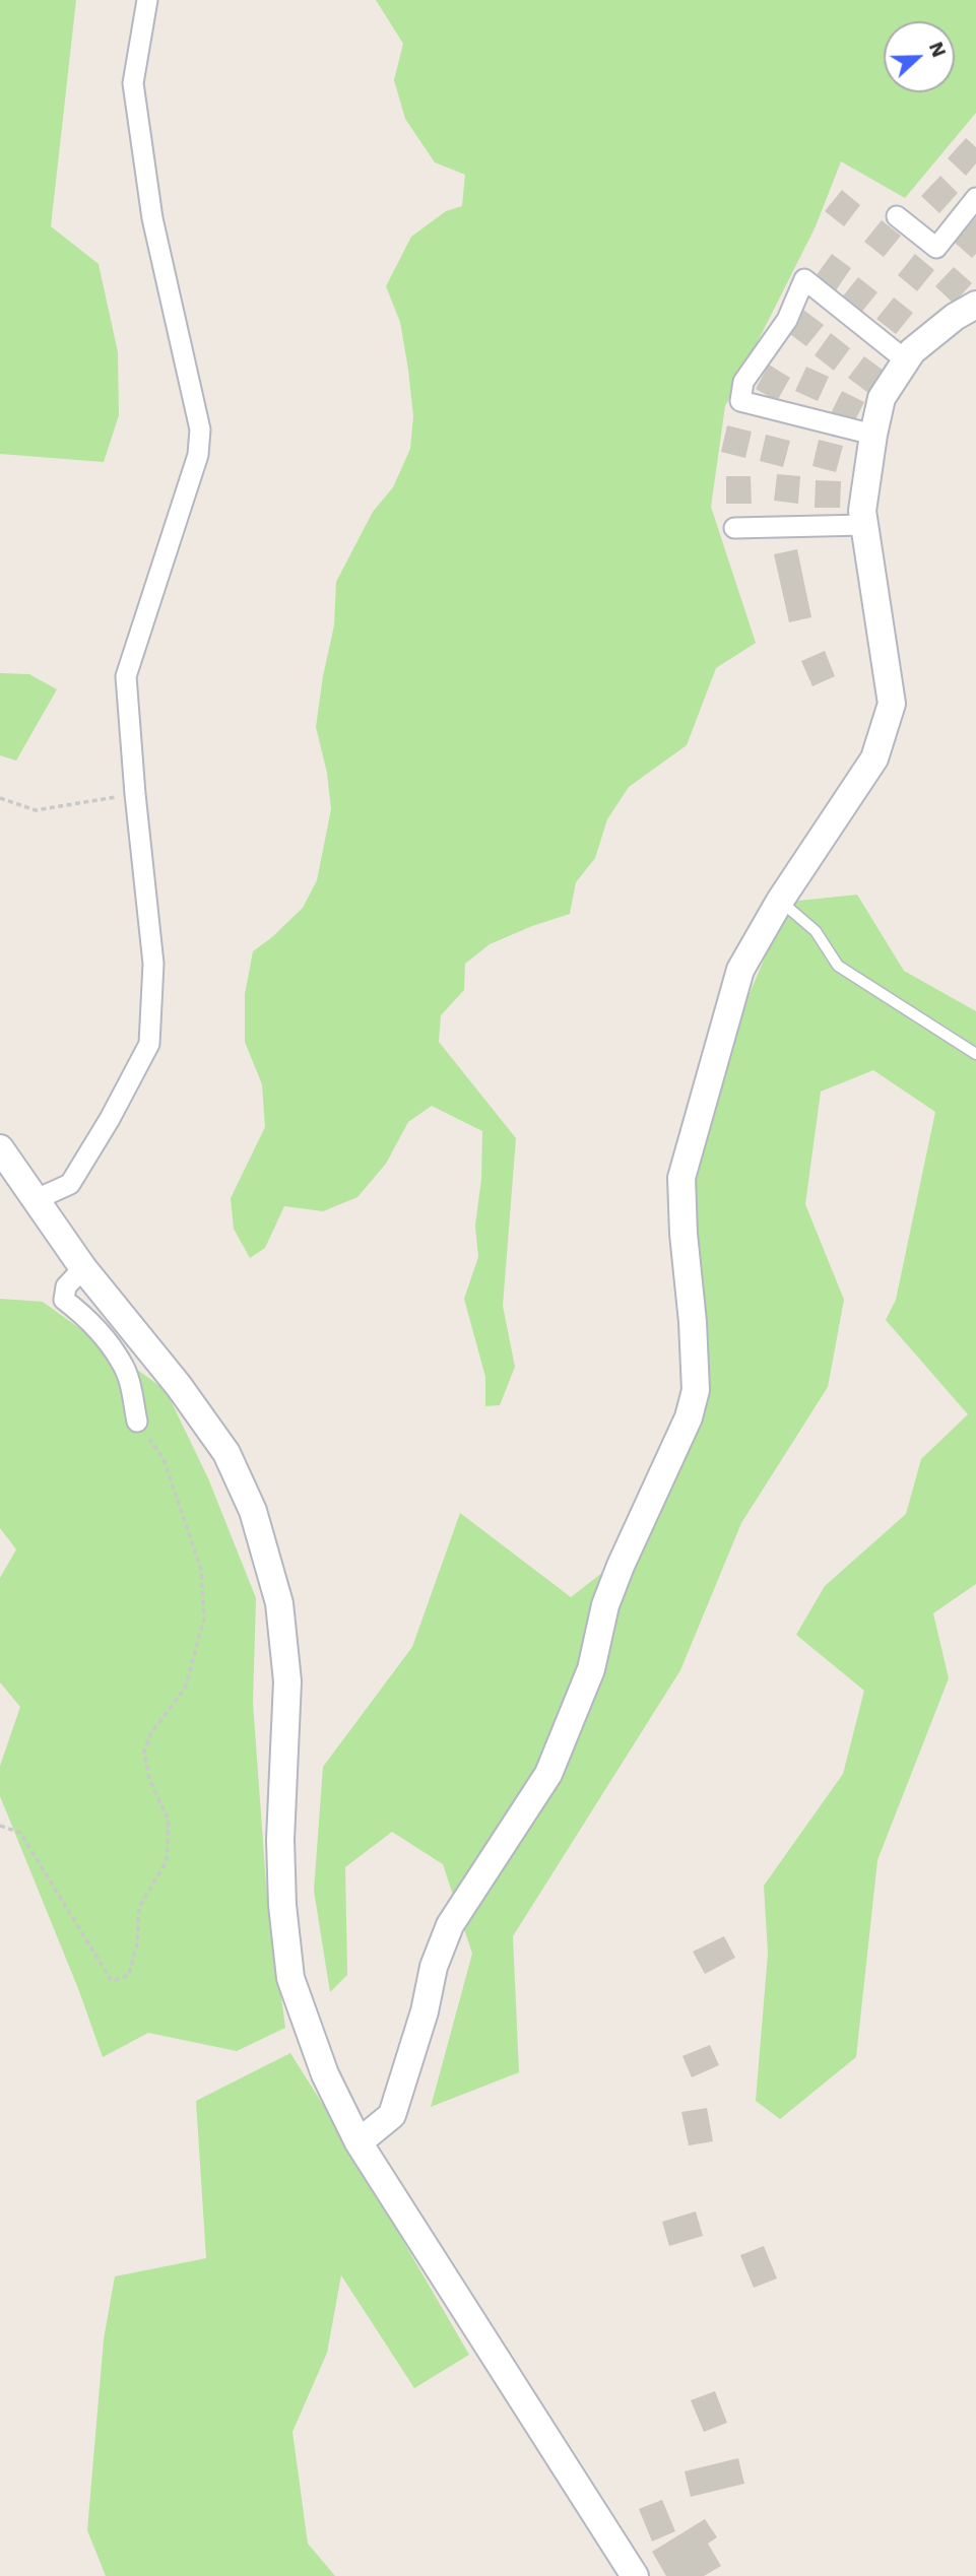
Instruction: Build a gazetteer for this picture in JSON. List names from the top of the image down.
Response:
{
  "north": "right"
}
